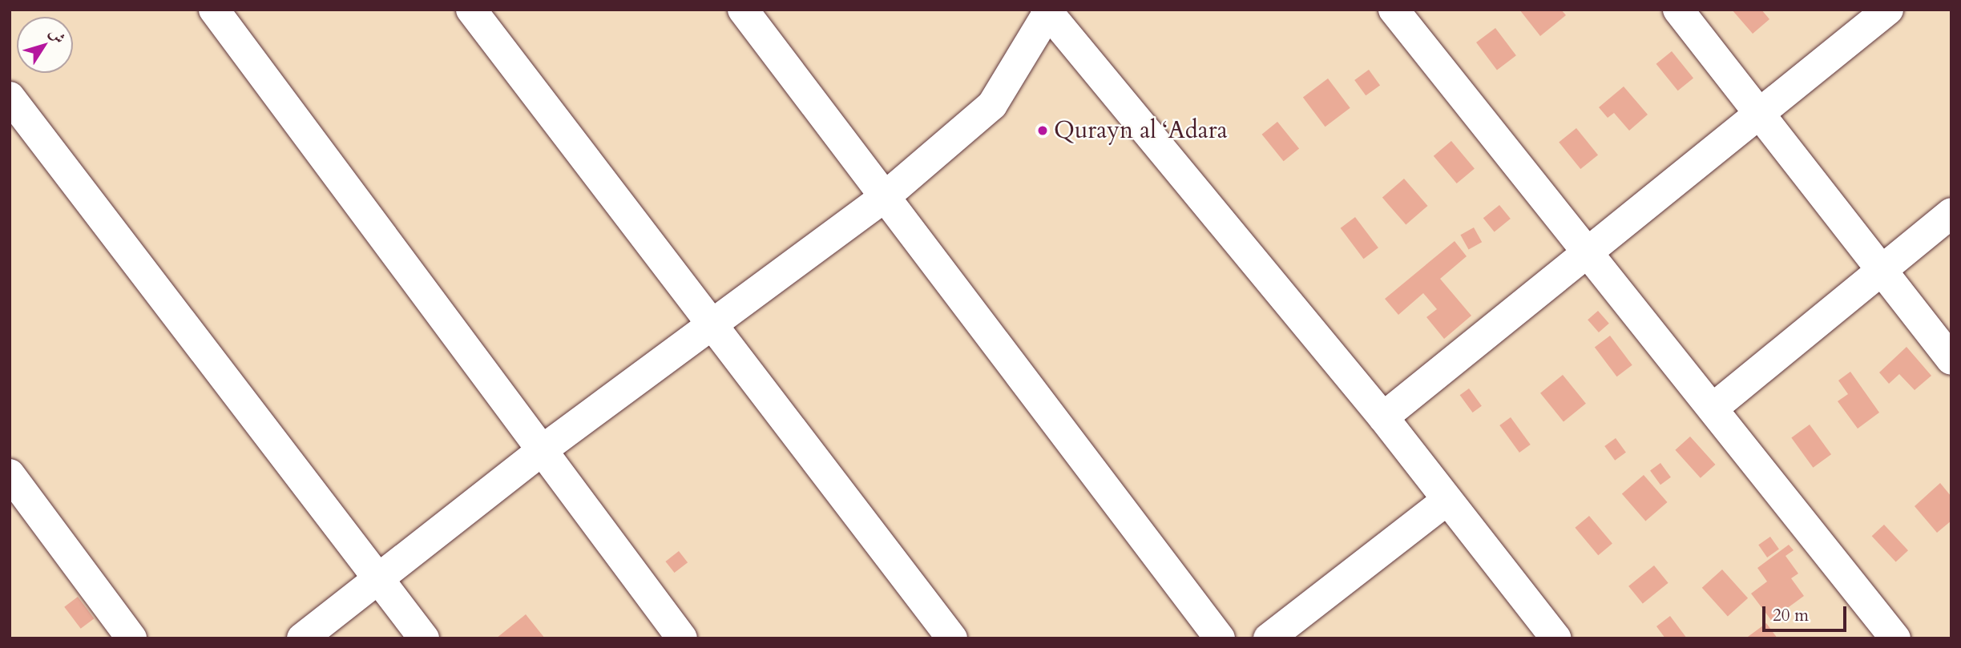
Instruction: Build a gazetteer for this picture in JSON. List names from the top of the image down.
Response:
{
  "places": ["Qurayn al ‘Adara"],
  "scale_bar": "20 m",
  "north": "top right"
}
